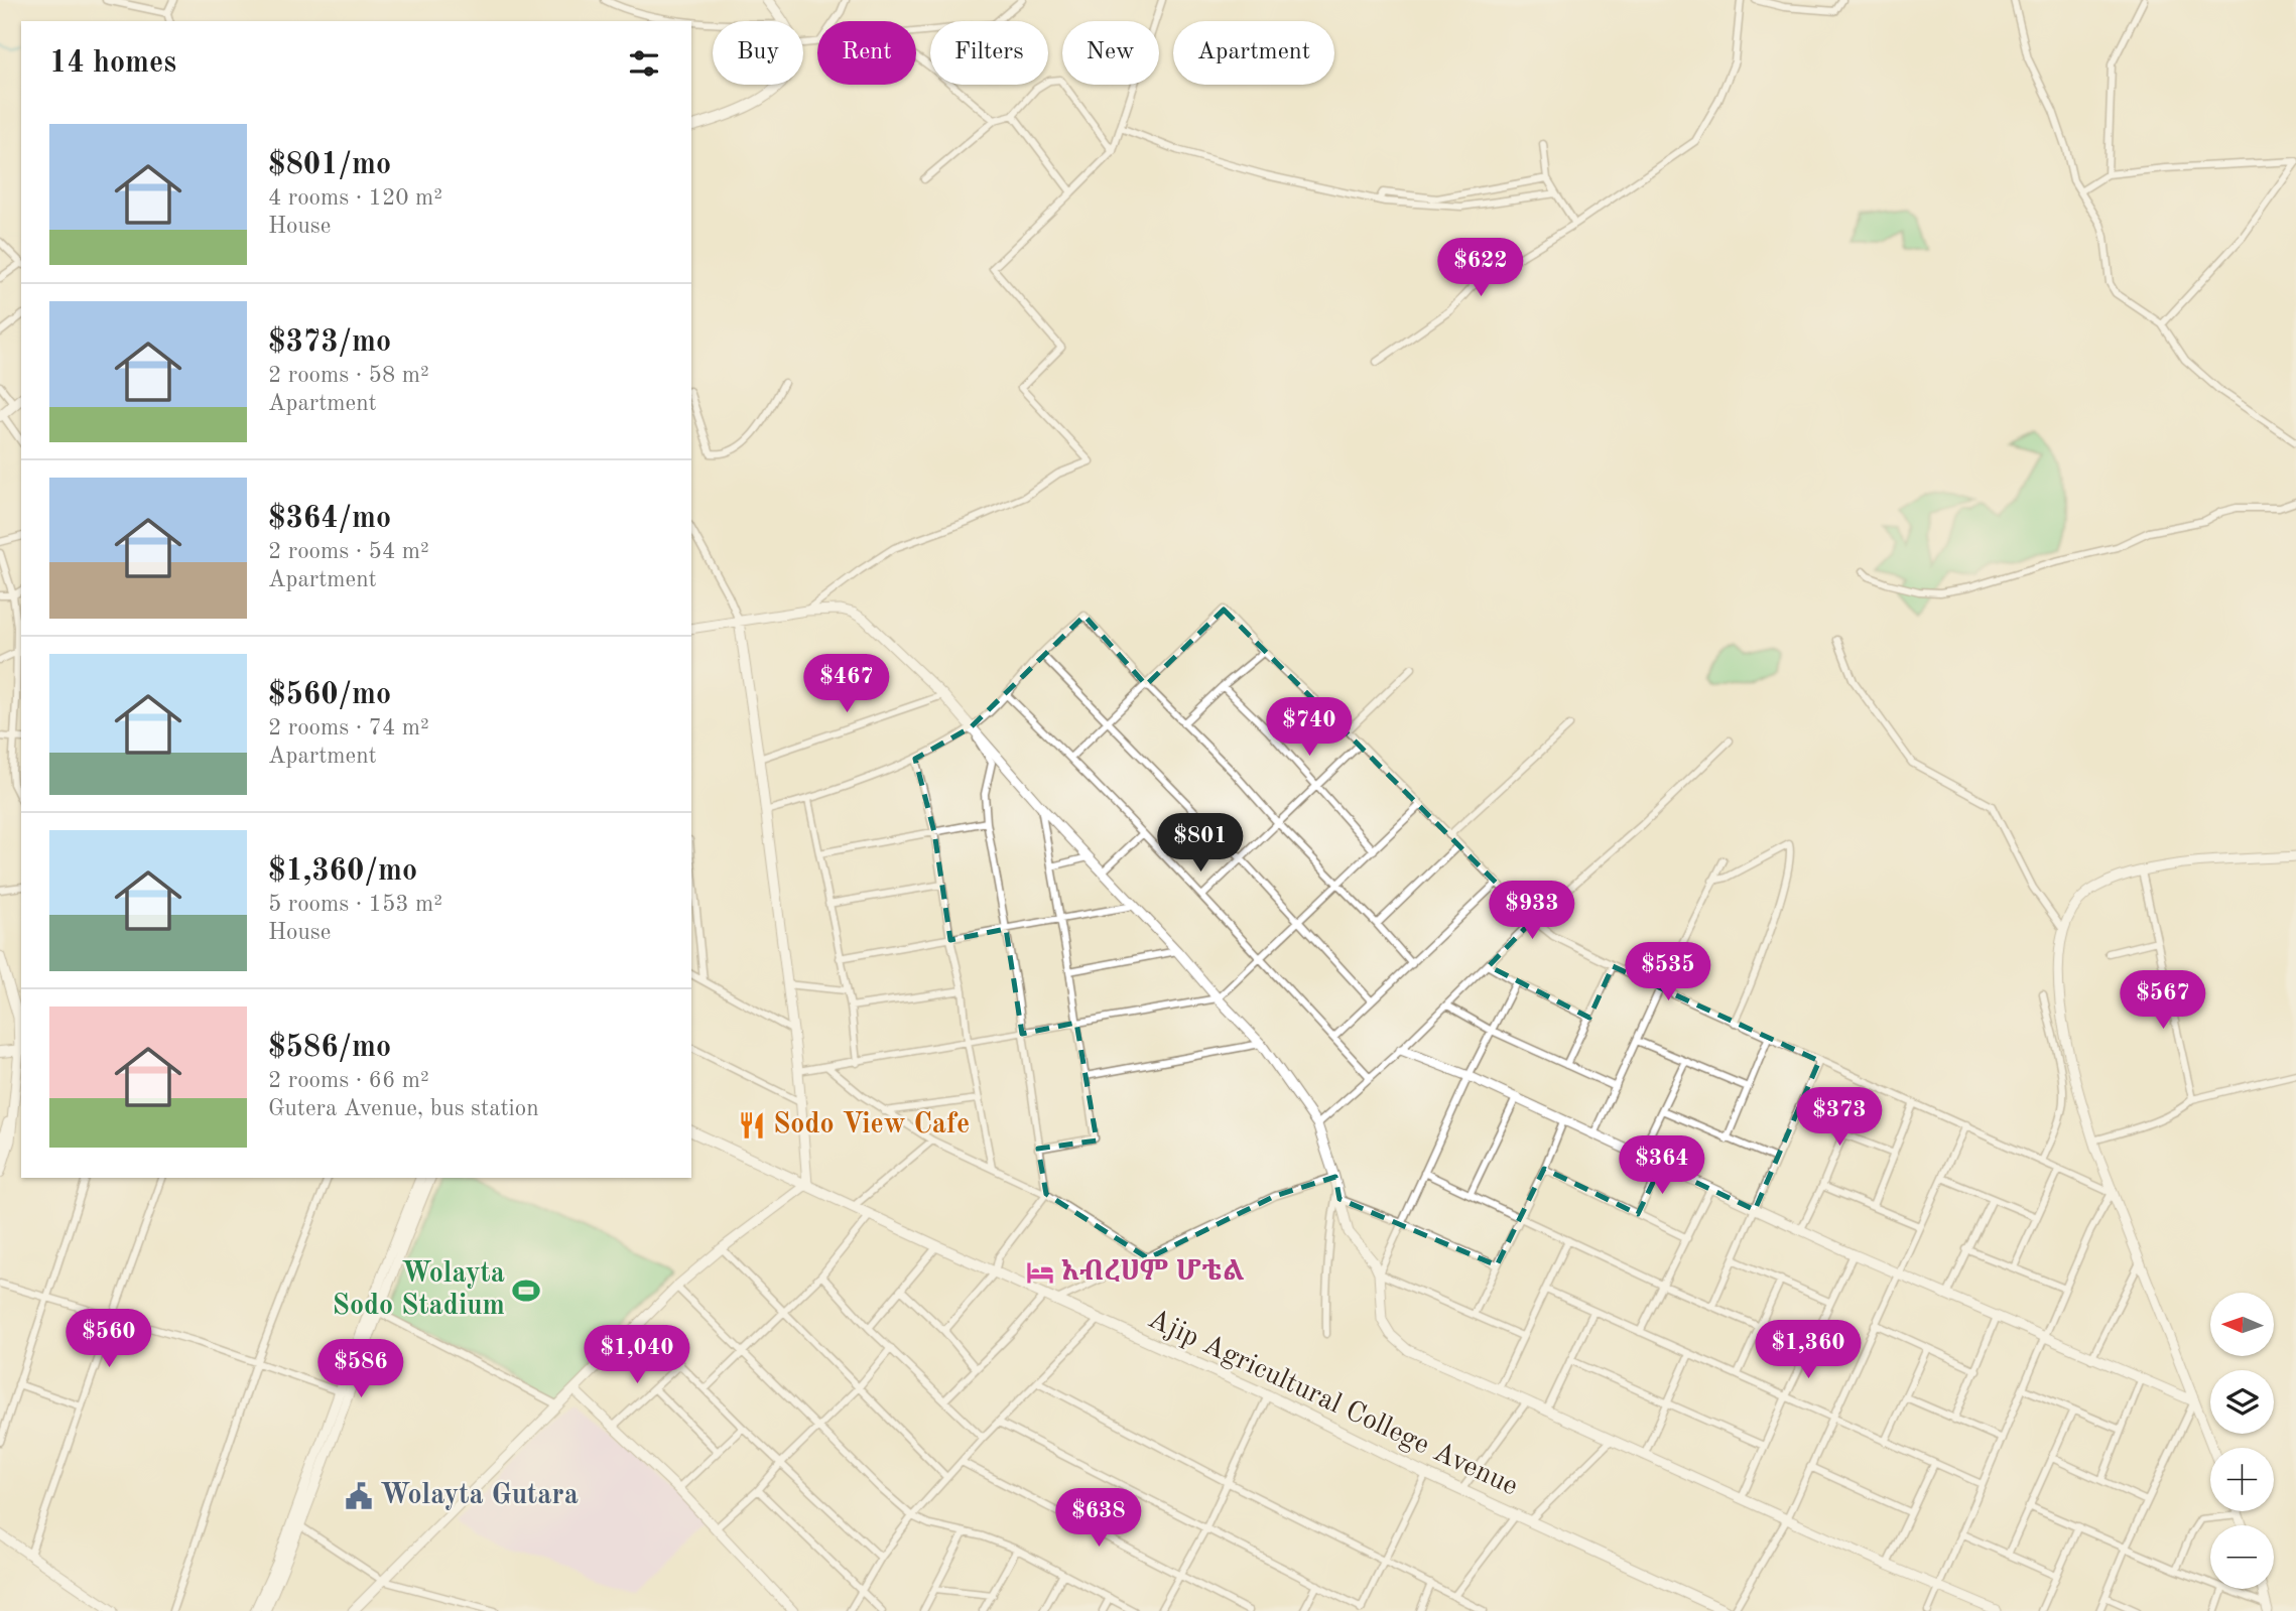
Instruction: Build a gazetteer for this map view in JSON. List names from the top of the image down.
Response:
{
  "streets": {
    "main road": ["Ajip Agricultural College Avenue"]
  },
  "places": {
    "restaurant": ["Sodo View Cafe"],
    "hotel": ["አብረሀም ሆቴል"],
    "sports": ["Wolayta Sodo Stadium"],
    "public building": ["Wolayta Gutara"]
  },
  "north": "left",
  "page": {
    "chip": [
      "Buy",
      "Rent",
      "Filters",
      "New",
      "Apartment"
    ],
    "heading": "14 homes",
    "list": [
      {
        "name": "$801/mo",
        "note": "4 rooms · 120 m² · House"
      },
      {
        "name": "$373/mo",
        "note": "2 rooms · 58 m² · Apartment"
      },
      {
        "name": "$364/mo",
        "note": "2 rooms · 54 m² · Apartment"
      },
      {
        "name": "$560/mo",
        "note": "2 rooms · 74 m² · Apartment"
      },
      {
        "name": "$1,360/mo",
        "note": "5 rooms · 153 m² · House"
      },
      {
        "name": "$586/mo",
        "note": "2 rooms · 66 m² · Gutera Avenue, bus station"
      }
    ],
    "price": [
      "$622",
      "$467",
      "$740",
      "$801",
      "$933",
      "$535",
      "$567",
      "$373",
      "$364",
      "$560",
      "$1,360",
      "$1,040",
      "$586",
      "$638"
    ],
    "map_buttons": ["+", "−"]
  }
}
